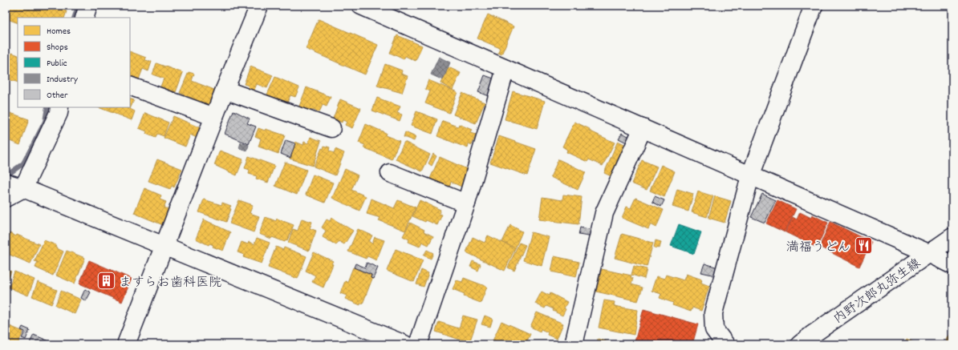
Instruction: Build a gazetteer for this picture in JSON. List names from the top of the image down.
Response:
{
  "streets": {
    "street": ["内野次郎丸弥生線"]
  },
  "places": {
    "restaurant": ["満福うどん"],
    "building": ["ますらお歯科医院"]
  },
  "legend": [
    "Homes",
    "Shops",
    "Public",
    "Industry",
    "Other"
  ]
}
